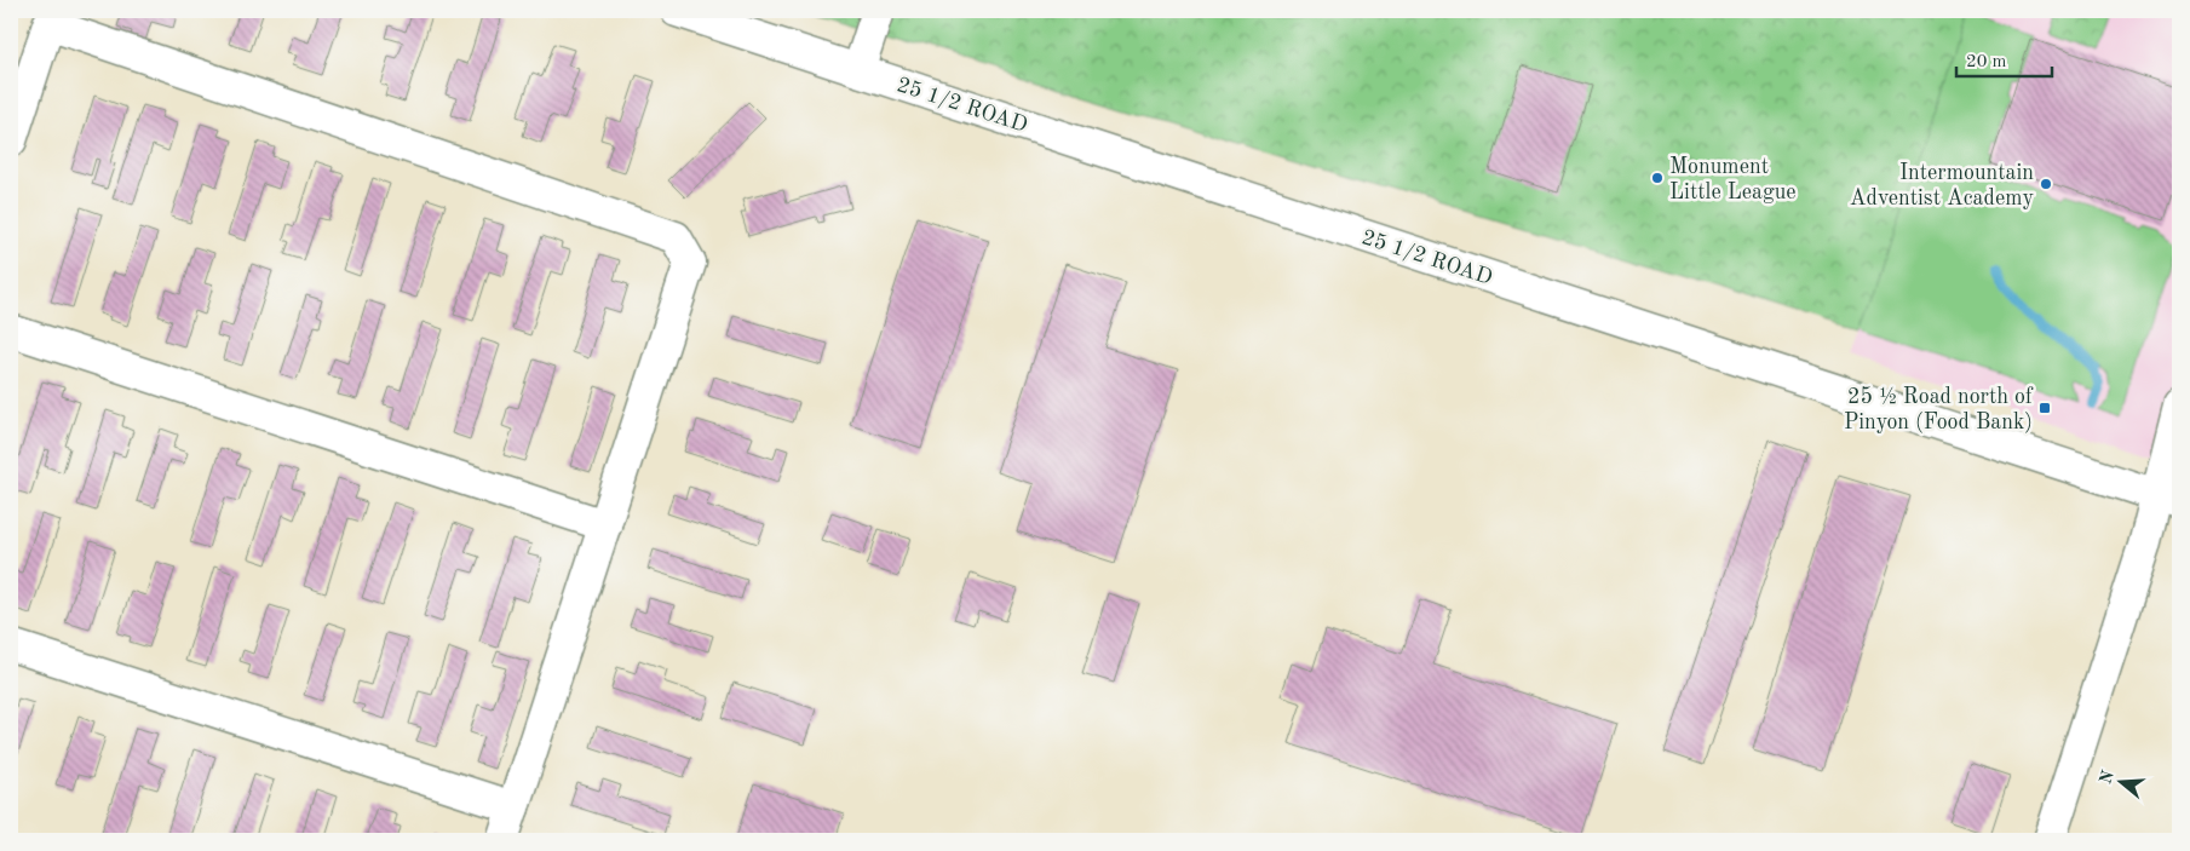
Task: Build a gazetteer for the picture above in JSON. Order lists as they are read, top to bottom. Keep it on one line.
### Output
{"streets":{"street":["25 1/2 ROAD"]},"places":{"other":["Monument Little League","Intermountain Adventist Academy"],"transit":["25 ½ Road north of Pinyon (Food Bank)"]},"scale_bar":"20 m","north":"left"}
